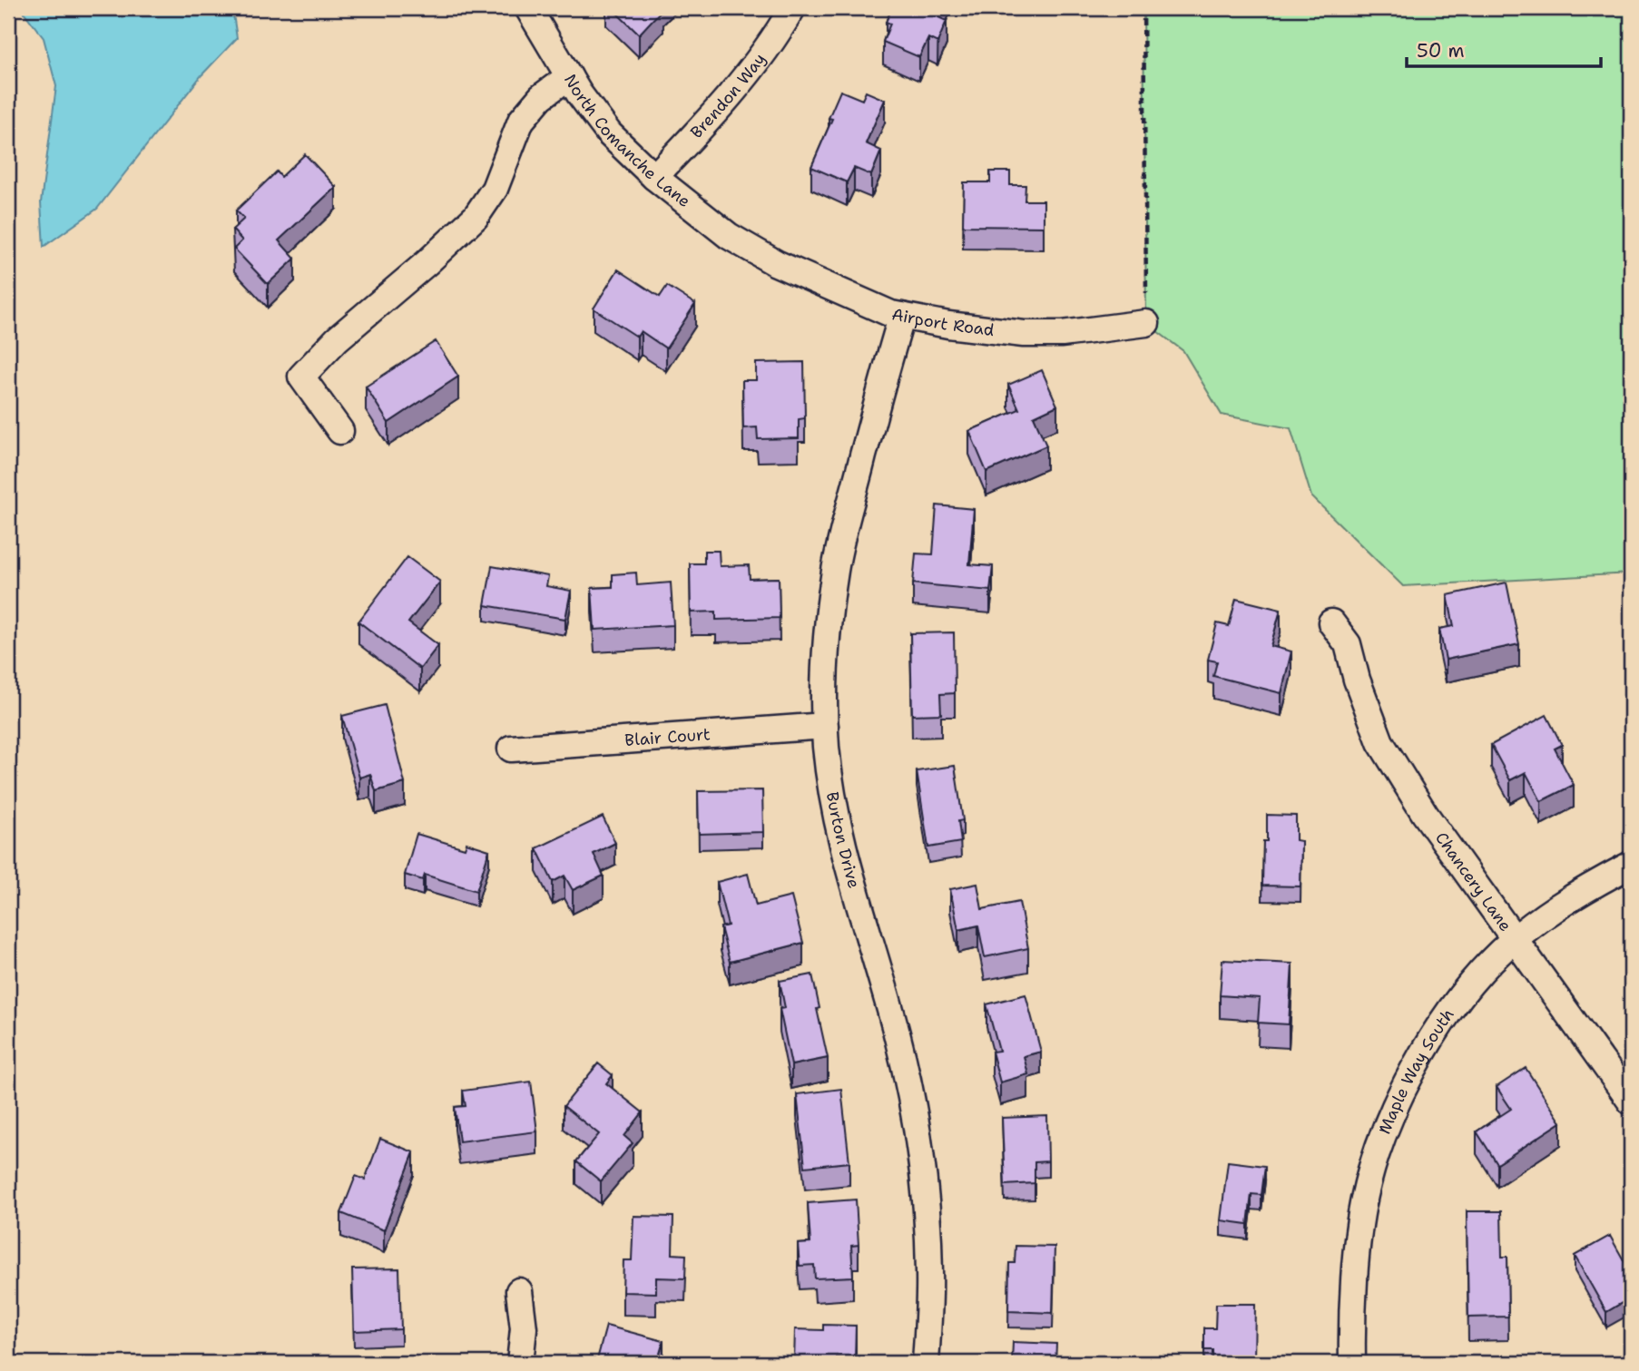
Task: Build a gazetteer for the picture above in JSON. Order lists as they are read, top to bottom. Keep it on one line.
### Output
{"streets":{"street":["Brendon Way","North Comanche Lane","Airport Road","Blair Court","Burton Drive","Chancery Lane","Maple Way South"]},"crossings":[["Brendon Way","North Comanche Lane"],["North Comanche Lane","Airport Road"],["Airport Road","Burton Drive"],["Blair Court","Burton Drive"],["Chancery Lane","Maple Way South"]],"scale_bar":"50 m"}
